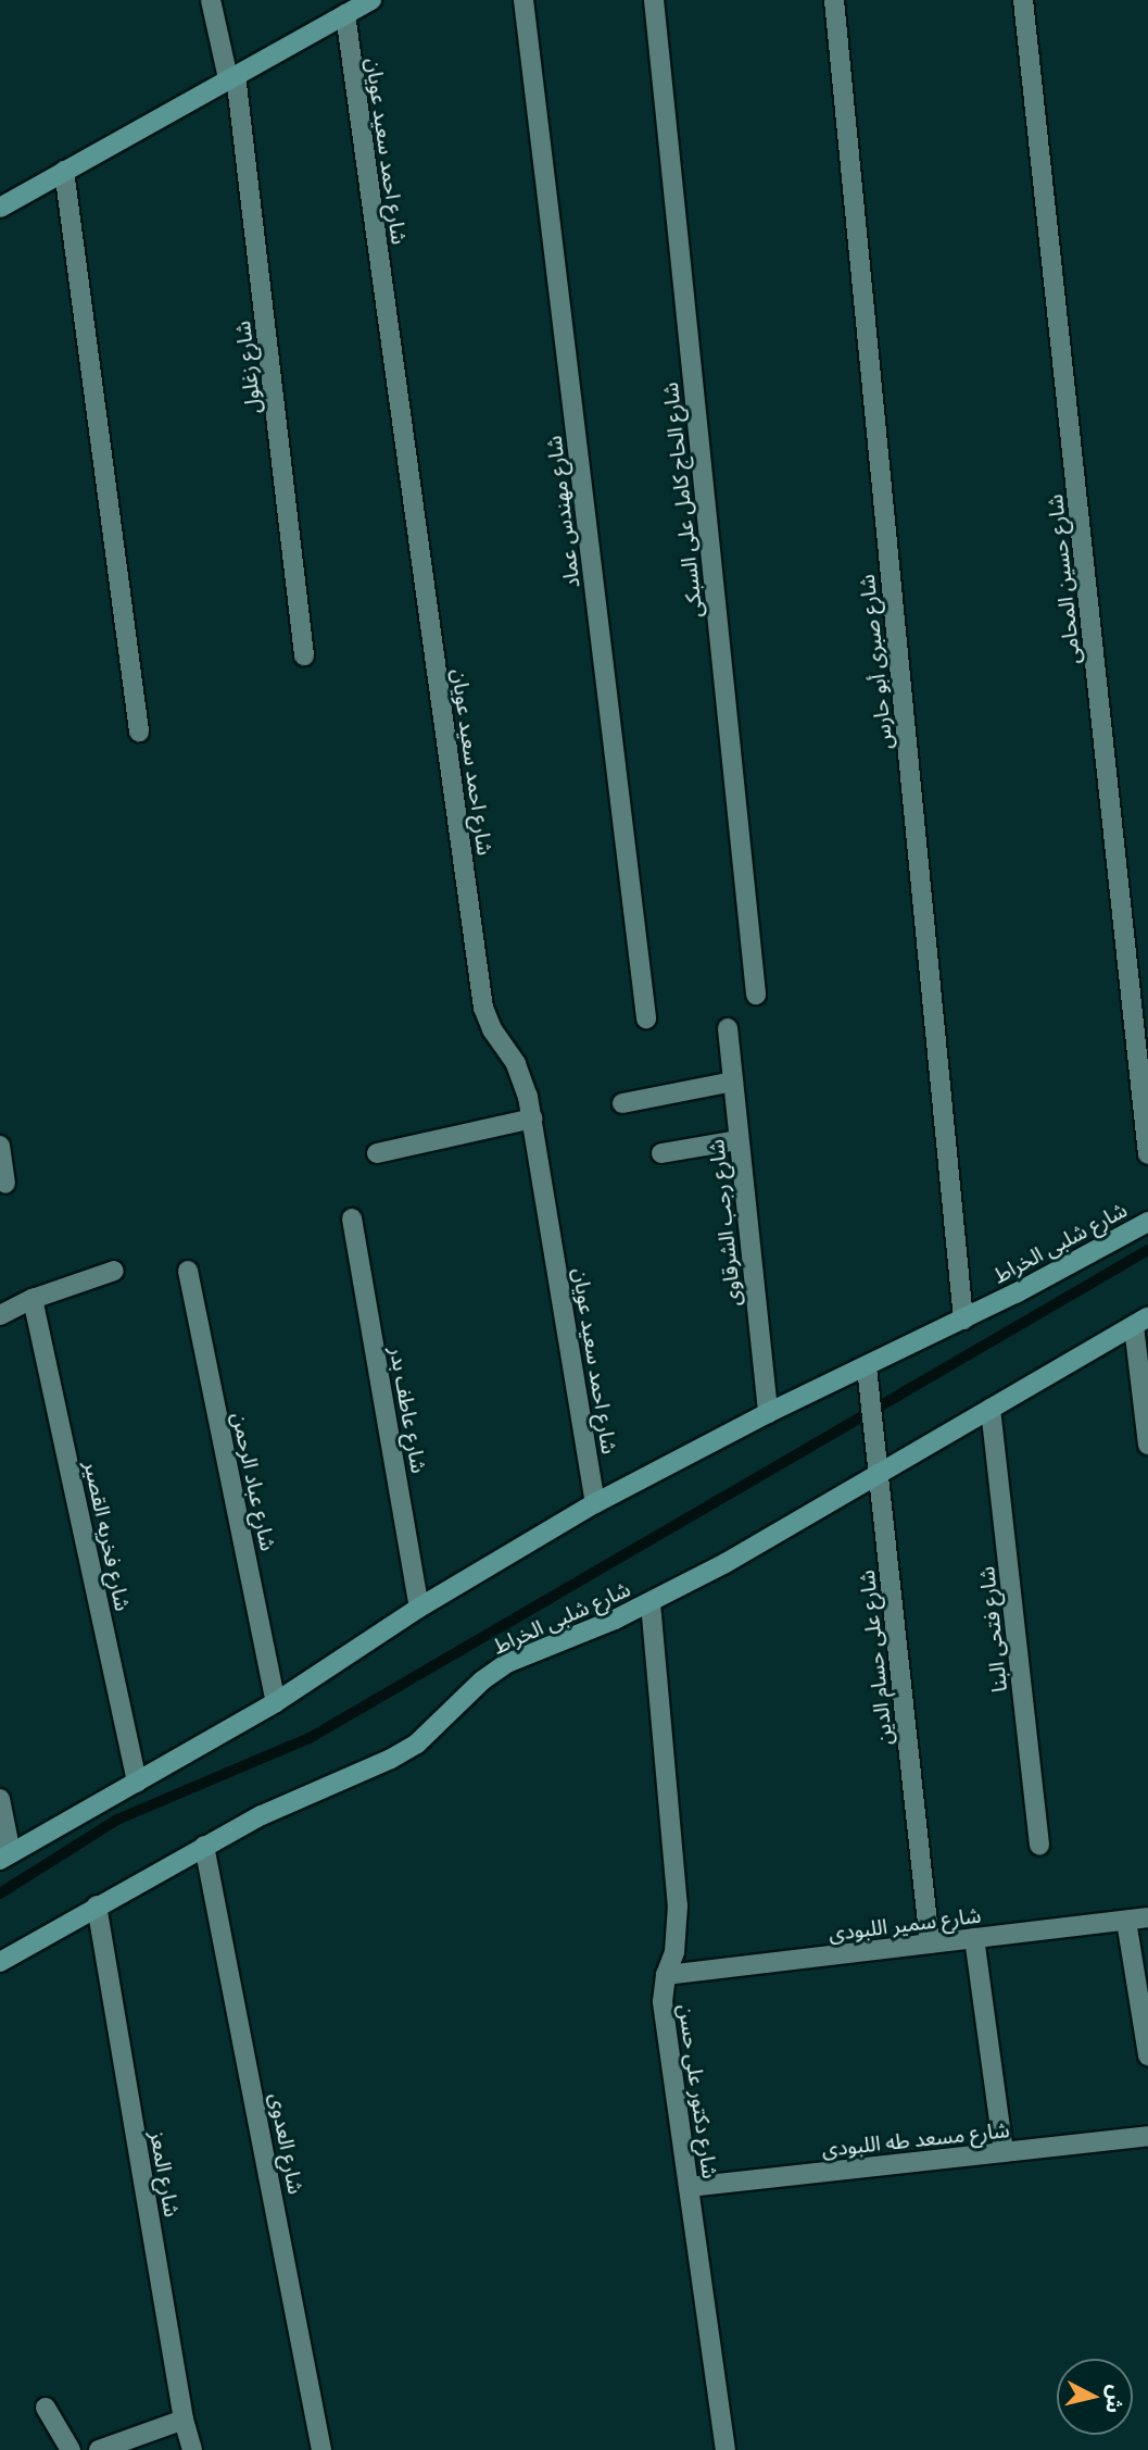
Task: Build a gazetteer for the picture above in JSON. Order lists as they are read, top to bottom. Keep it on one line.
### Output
{"streets":{"street":["شارع احمد سعيد عويان","شارع زغلول","شارع الحاج كامل على السبكى","شارع مهندس عماد","شارع حسين المحامى","شارع صبرى أبو حارس","شارع رجب الشرقاوى","شارع شلبى الخراط","شارع عاطف بدر","شارع عباد الرحمن","شارع فخريه القصير","شارع فتحى البنا","شارع على حسام الدين","شارع سمير اللبودى","شارع دكتور على حسن","شارع مسعد طه اللبودى","شارع العدوى","شارع المعز"]},"crossings":[["شارع احمد سعيد عويان","شارع شلبى الخراط"],["شارع صبرى أبو حارس","شارع شلبى الخراط"],["شارع رجب الشرقاوى","شارع شلبى الخراط"],["شارع شلبى الخراط","شارع عاطف بدر"],["شارع شلبى الخراط","شارع عباد الرحمن"],["شارع شلبى الخراط","شارع فخريه القصير"],["شارع شلبى الخراط","شارع فتحى البنا"],["شارع شلبى الخراط","شارع على حسام الدين"],["شارع شلبى الخراط","شارع دكتور على حسن"],["شارع شلبى الخراط","شارع العدوى"],["شارع شلبى الخراط","شارع المعز"],["شارع على حسام الدين","شارع سمير اللبودى"],["شارع سمير اللبودى","شارع دكتور على حسن"],["شارع دكتور على حسن","شارع مسعد طه اللبودى"]],"north":"right"}
